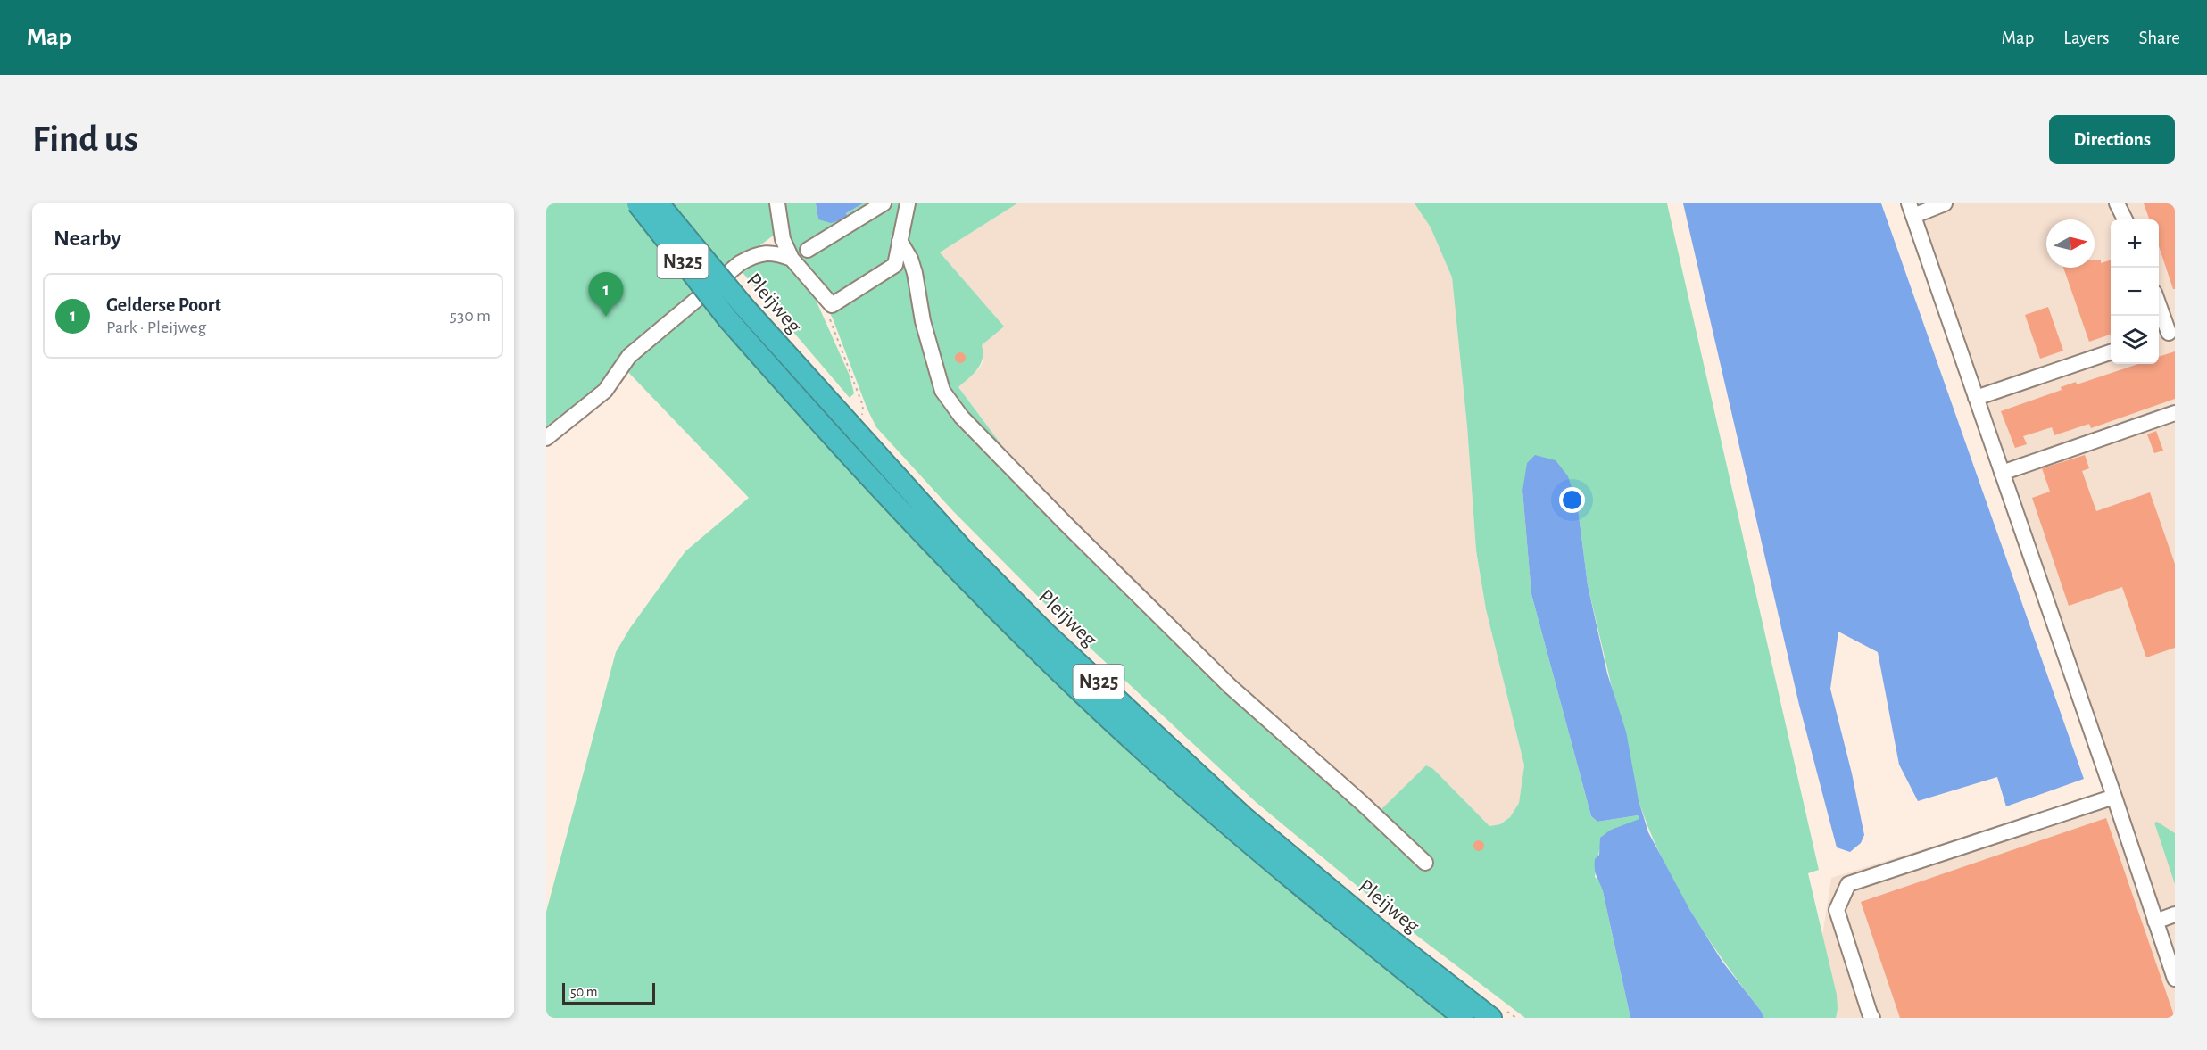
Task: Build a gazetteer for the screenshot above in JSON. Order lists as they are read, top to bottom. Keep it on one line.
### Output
{"streets":{"highway":["N325","Pleijweg"]},"scale_bar":"50 m","north":"right","page":{"header":"Map","nav":["Map","Layers","Share"],"buttons":"Directions","title":"Find us","heading":"Nearby","map_buttons":["+","−"],"pins":"1","list":[{"mark":"1","name":"Gelderse Poort","note":"Park · Pleijweg","value":"530 m"}],"scale":"50 m"}}
